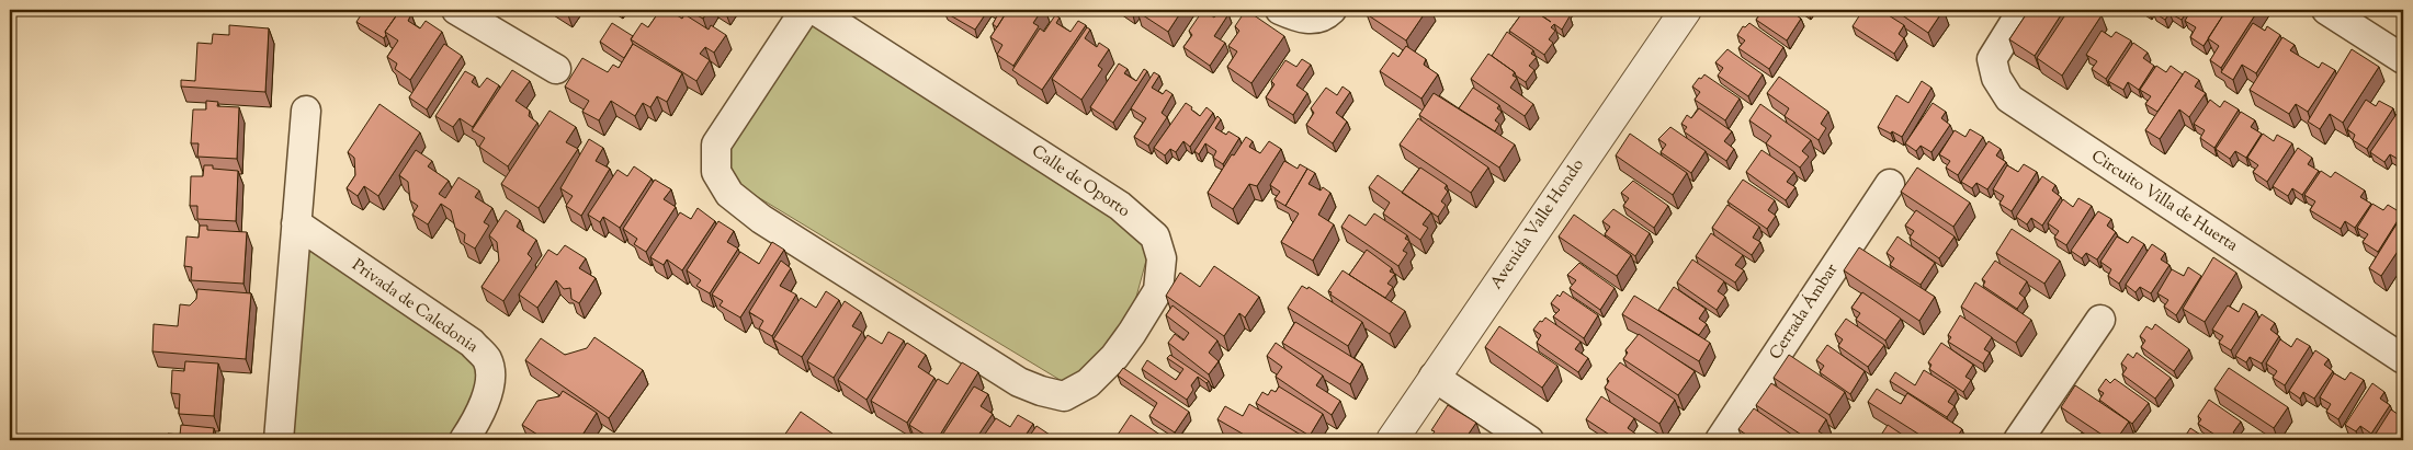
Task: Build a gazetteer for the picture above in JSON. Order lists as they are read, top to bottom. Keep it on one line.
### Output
{"streets":{"street":["Calle de Oporto","Circuito Villa de Huerta","Avenida Valle Hondo","Privada de Caledonia","Cerrada Ámbar"]}}
